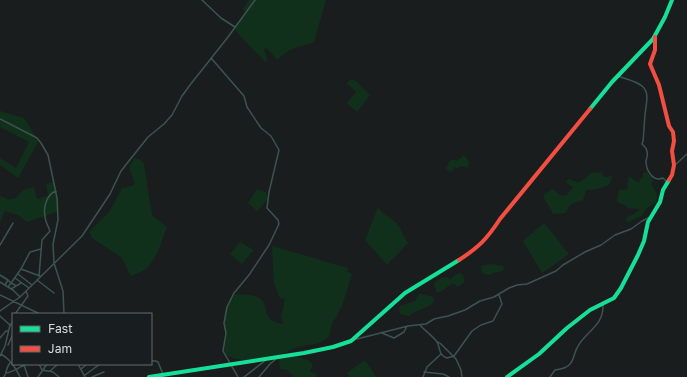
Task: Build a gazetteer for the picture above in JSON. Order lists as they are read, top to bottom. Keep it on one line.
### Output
{"legend":["Fast","Jam"]}
